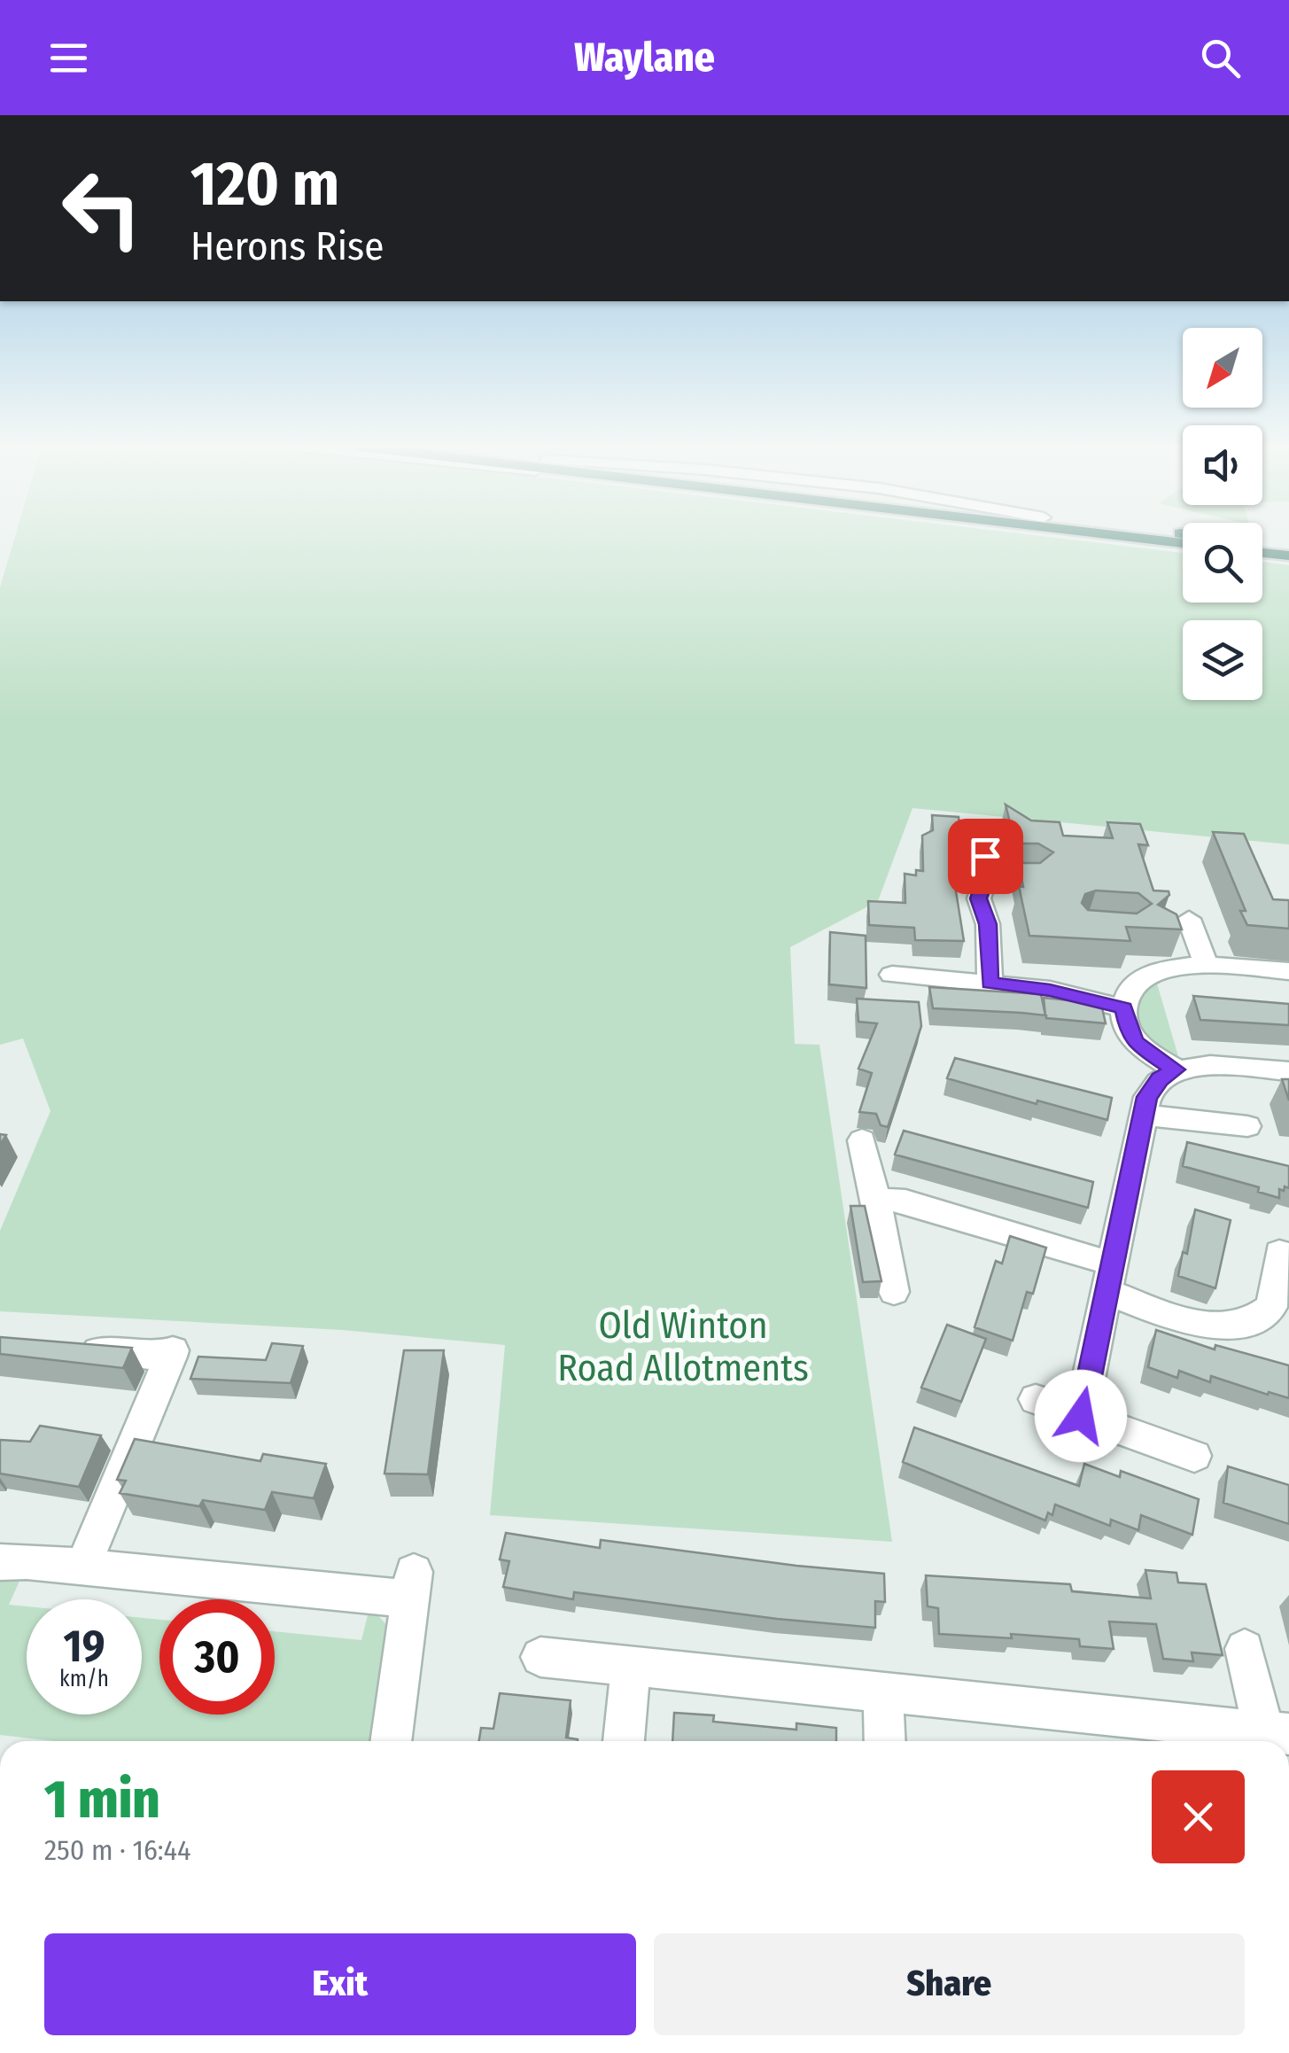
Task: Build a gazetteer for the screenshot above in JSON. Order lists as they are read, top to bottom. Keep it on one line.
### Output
{"parks":["Old Winton Road Allotments"],"north":"bottom left","page":{"header":"Waylane","turn":["120 m","Herons Rise"],"speed":"19 km/h","limit":"30","heading":["1 min","250 m · 16:44"],"buttons":["Exit","Share"]}}
